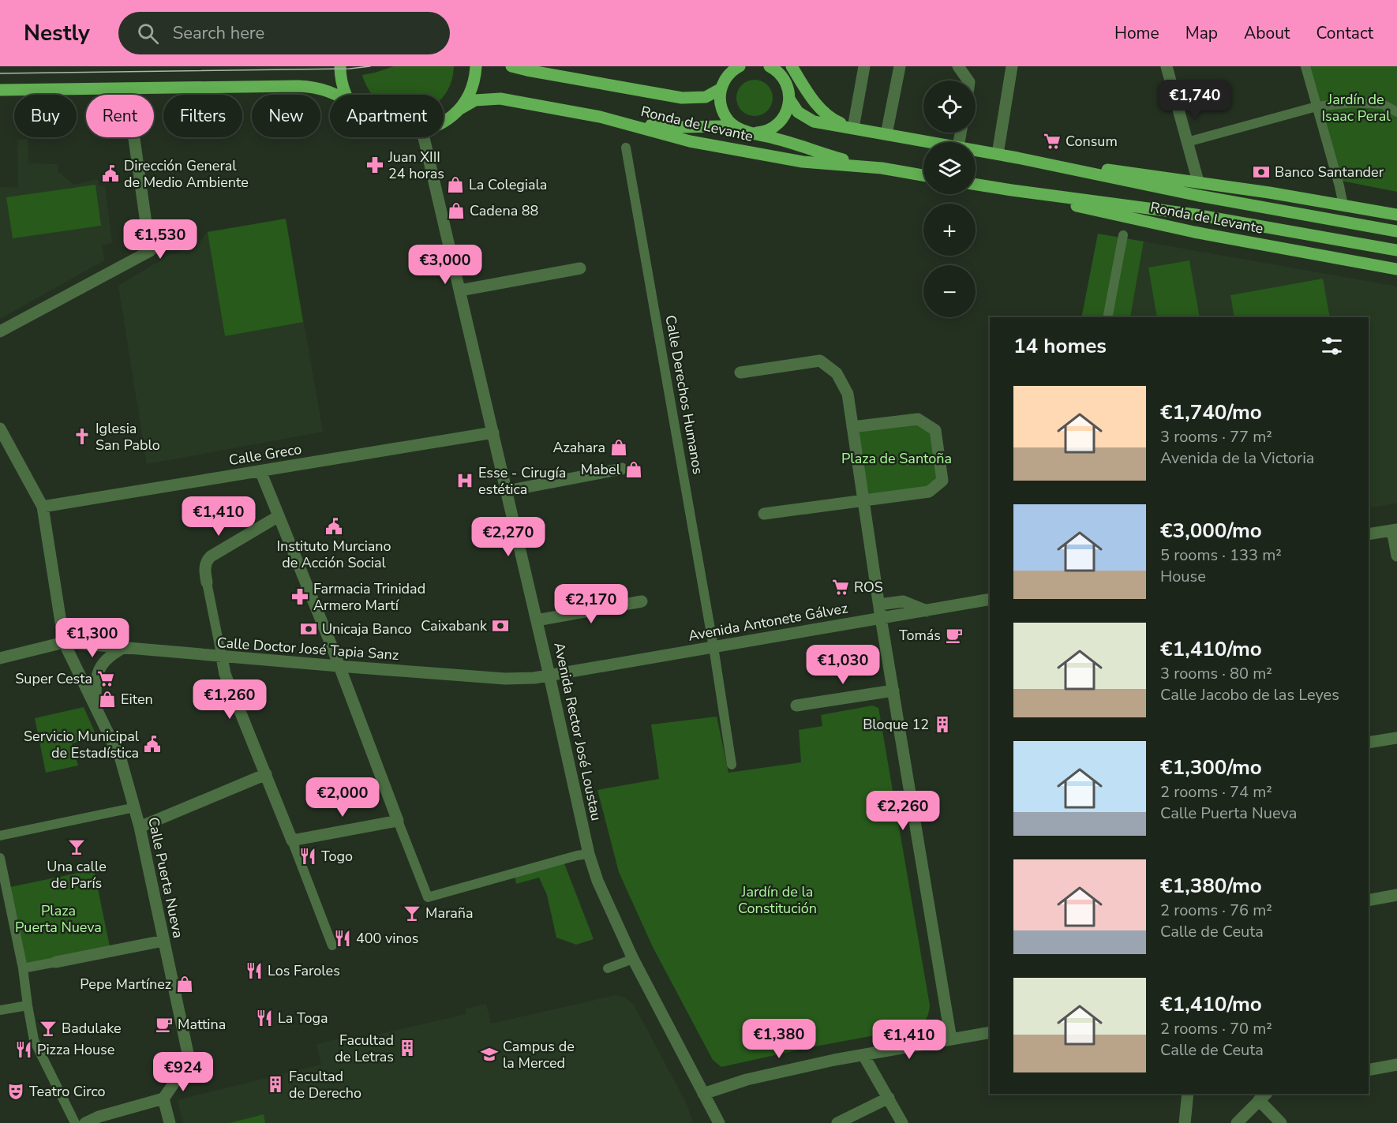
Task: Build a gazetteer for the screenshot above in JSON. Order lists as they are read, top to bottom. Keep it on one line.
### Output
{"streets":{"main road":["Ronda de Levante"],"street":["Calle Derechos Humanos","Calle Greco","Avenida Antonete Gálvez","Calle Doctor José Tapia Sanz","Avenida Rector José Loustau","Calle Puerta Nueva"]},"crossings":[["Calle Derechos Humanos","Avenida Antonete Gálvez"],["Calle Greco","Avenida Rector José Loustau"],["Calle Greco","Calle Puerta Nueva"],["Avenida Antonete Gálvez","Calle Doctor José Tapia Sanz"],["Avenida Antonete Gálvez","Avenida Rector José Loustau"],["Calle Doctor José Tapia Sanz","Avenida Rector José Loustau"],["Calle Doctor José Tapia Sanz","Calle Puerta Nueva"]],"parks":["Jardín de Isaac Peral","Plaza de Santoña","Jardín de la Constitución","Plaza Puerta Nueva"],"places":{"supermarket":["Consum","ROS","Super Cesta"],"pharmacy":["Juan XIII 24 horas","Farmacia Trinidad Armero Martí"],"bank":["Banco Santander","Caixabank","Unicaja Banco"],"public building":["Dirección General de Medio Ambiente","Instituto Murciano de Acción Social","Servicio Municipal de Estadística"],"shop":["La Colegiala","Cadena 88","Azahara","Mabel","Eiten","Pepe Martínez"],"church":["Iglesia San Pablo"],"hospital":["Esse - Cirugía estética"],"cafe":["Tomás","Mattina"],"building":["Bloque 12","Facultad de Letras","Facultad de Derecho"],"bar":["Una calle de París","Maraña","Badulake"],"restaurant":["Togo","400 vinos","Los Faroles","La Toga","Pizza House"],"school or university":["Campus de la Merced"],"theatre":["Teatro Circo"]},"page":{"header":"Nestly","search":"Search here","nav":["Home","Map","About","Contact"],"price":["€1,740","€1,530","€3,000","€1,410","€2,270","€2,170","€1,300","€1,030","€1,260","€2,000","€2,260","€1,380","€1,410","€924"],"map_buttons":["+","−"],"chip":["Buy","Rent","Filters","New","Apartment"],"heading":"14 homes","list":[{"name":"€1,740/mo","note":"3 rooms · 77 m² · Avenida de la Victoria"},{"name":"€3,000/mo","note":"5 rooms · 133 m² · House"},{"name":"€1,410/mo","note":"3 rooms · 80 m² · Calle Jacobo de las Leyes"},{"name":"€1,300/mo","note":"2 rooms · 74 m² · Calle Puerta Nueva"},{"name":"€1,380/mo","note":"2 rooms · 76 m² · Calle de Ceuta"},{"name":"€1,410/mo","note":"2 rooms · 70 m² · Calle de Ceuta"}]}}
